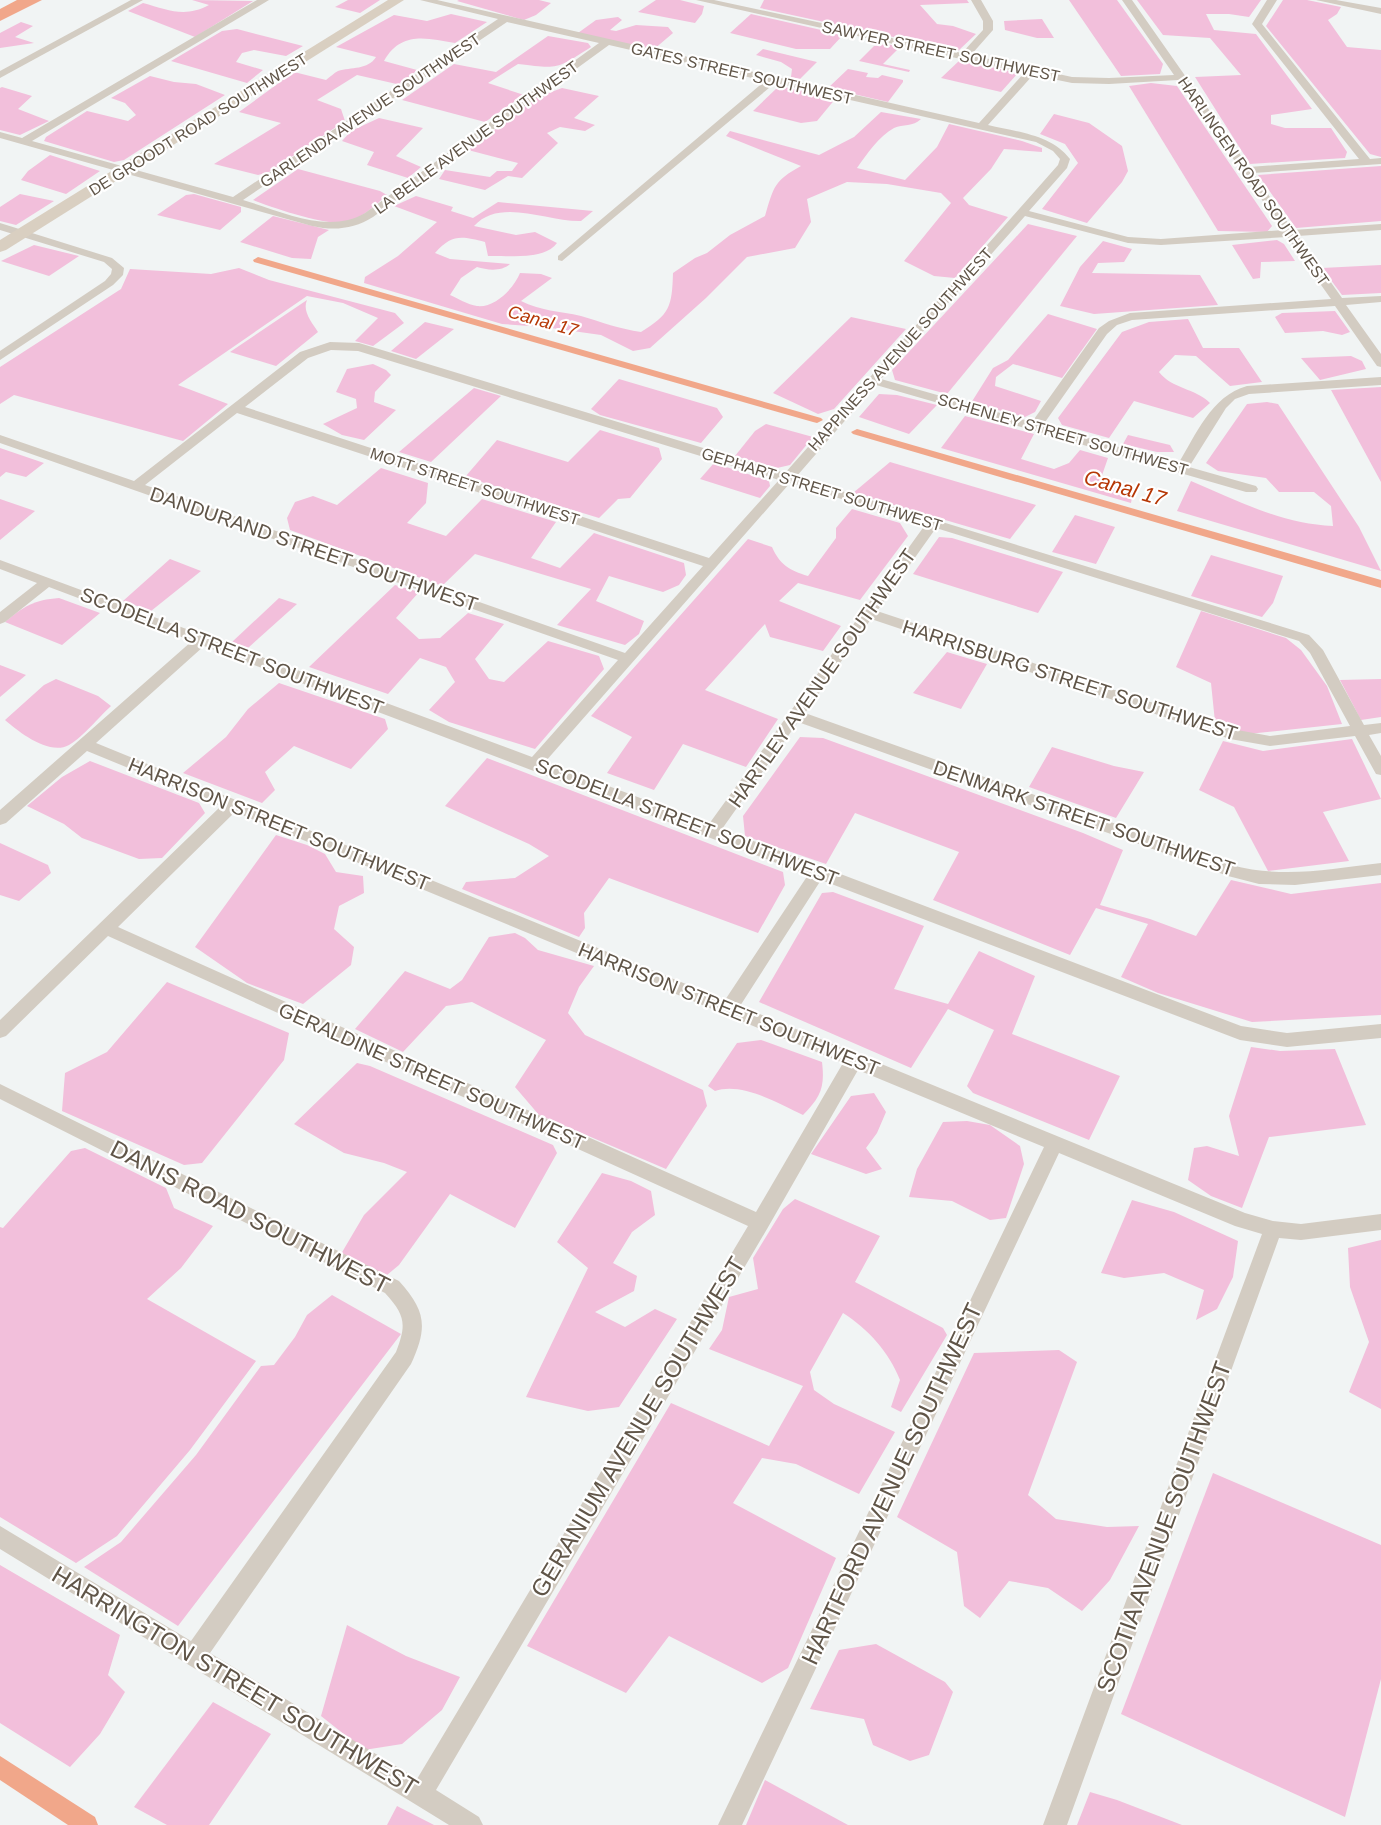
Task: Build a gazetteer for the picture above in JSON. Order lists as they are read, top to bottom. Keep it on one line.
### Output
{"streets":{"street":["SAWYER STREET SOUTHWEST","GATES STREET SOUTHWEST","GARLENDA AVENUE SOUTHWEST","DE GROODT ROAD SOUTHWEST","LA BELLE AVENUE SOUTHWEST","HARLINGEN ROAD SOUTHWEST","HAPPINESS AVENUE SOUTHWEST","SCHENLEY STREET SOUTHWEST","MOTT STREET SOUTHWEST","GEPHART STREET SOUTHWEST","DANDURAND STREET SOUTHWEST","SCODELLA STREET SOUTHWEST","HARTLEY AVENUE SOUTHWEST","HARRISBURG STREET SOUTHWEST","DENMARK STREET SOUTHWEST","HARRISON STREET SOUTHWEST","GERALDINE STREET SOUTHWEST","DANIS ROAD SOUTHWEST","GERANIUM AVENUE SOUTHWEST","HARTFORD AVENUE SOUTHWEST","SCOTIA AVENUE SOUTHWEST","HARRINGTON STREET SOUTHWEST"]},"crossings":[["SAWYER STREET SOUTHWEST","HARLINGEN ROAD SOUTHWEST"],["GATES STREET SOUTHWEST","GARLENDA AVENUE SOUTHWEST"],["GATES STREET SOUTHWEST","LA BELLE AVENUE SOUTHWEST"],["GATES STREET SOUTHWEST","HAPPINESS AVENUE SOUTHWEST"],["GARLENDA AVENUE SOUTHWEST","LA BELLE AVENUE SOUTHWEST"],["HAPPINESS AVENUE SOUTHWEST","SCHENLEY STREET SOUTHWEST"],["HAPPINESS AVENUE SOUTHWEST","MOTT STREET SOUTHWEST"],["HAPPINESS AVENUE SOUTHWEST","GEPHART STREET SOUTHWEST"],["HAPPINESS AVENUE SOUTHWEST","DANDURAND STREET SOUTHWEST"],["HAPPINESS AVENUE SOUTHWEST","SCODELLA STREET SOUTHWEST"],["MOTT STREET SOUTHWEST","GEPHART STREET SOUTHWEST"],["GEPHART STREET SOUTHWEST","HARTLEY AVENUE SOUTHWEST"],["GEPHART STREET SOUTHWEST","HARRISBURG STREET SOUTHWEST"],["SCODELLA STREET SOUTHWEST","HARTLEY AVENUE SOUTHWEST"],["HARTLEY AVENUE SOUTHWEST","HARRISBURG STREET SOUTHWEST"],["HARTLEY AVENUE SOUTHWEST","DENMARK STREET SOUTHWEST"],["HARRISON STREET SOUTHWEST","GERANIUM AVENUE SOUTHWEST"],["HARRISON STREET SOUTHWEST","HARTFORD AVENUE SOUTHWEST"],["HARRISON STREET SOUTHWEST","SCOTIA AVENUE SOUTHWEST"],["GERALDINE STREET SOUTHWEST","GERANIUM AVENUE SOUTHWEST"],["DANIS ROAD SOUTHWEST","HARRINGTON STREET SOUTHWEST"],["GERANIUM AVENUE SOUTHWEST","HARRINGTON STREET SOUTHWEST"]],"water":["Canal 17"]}
